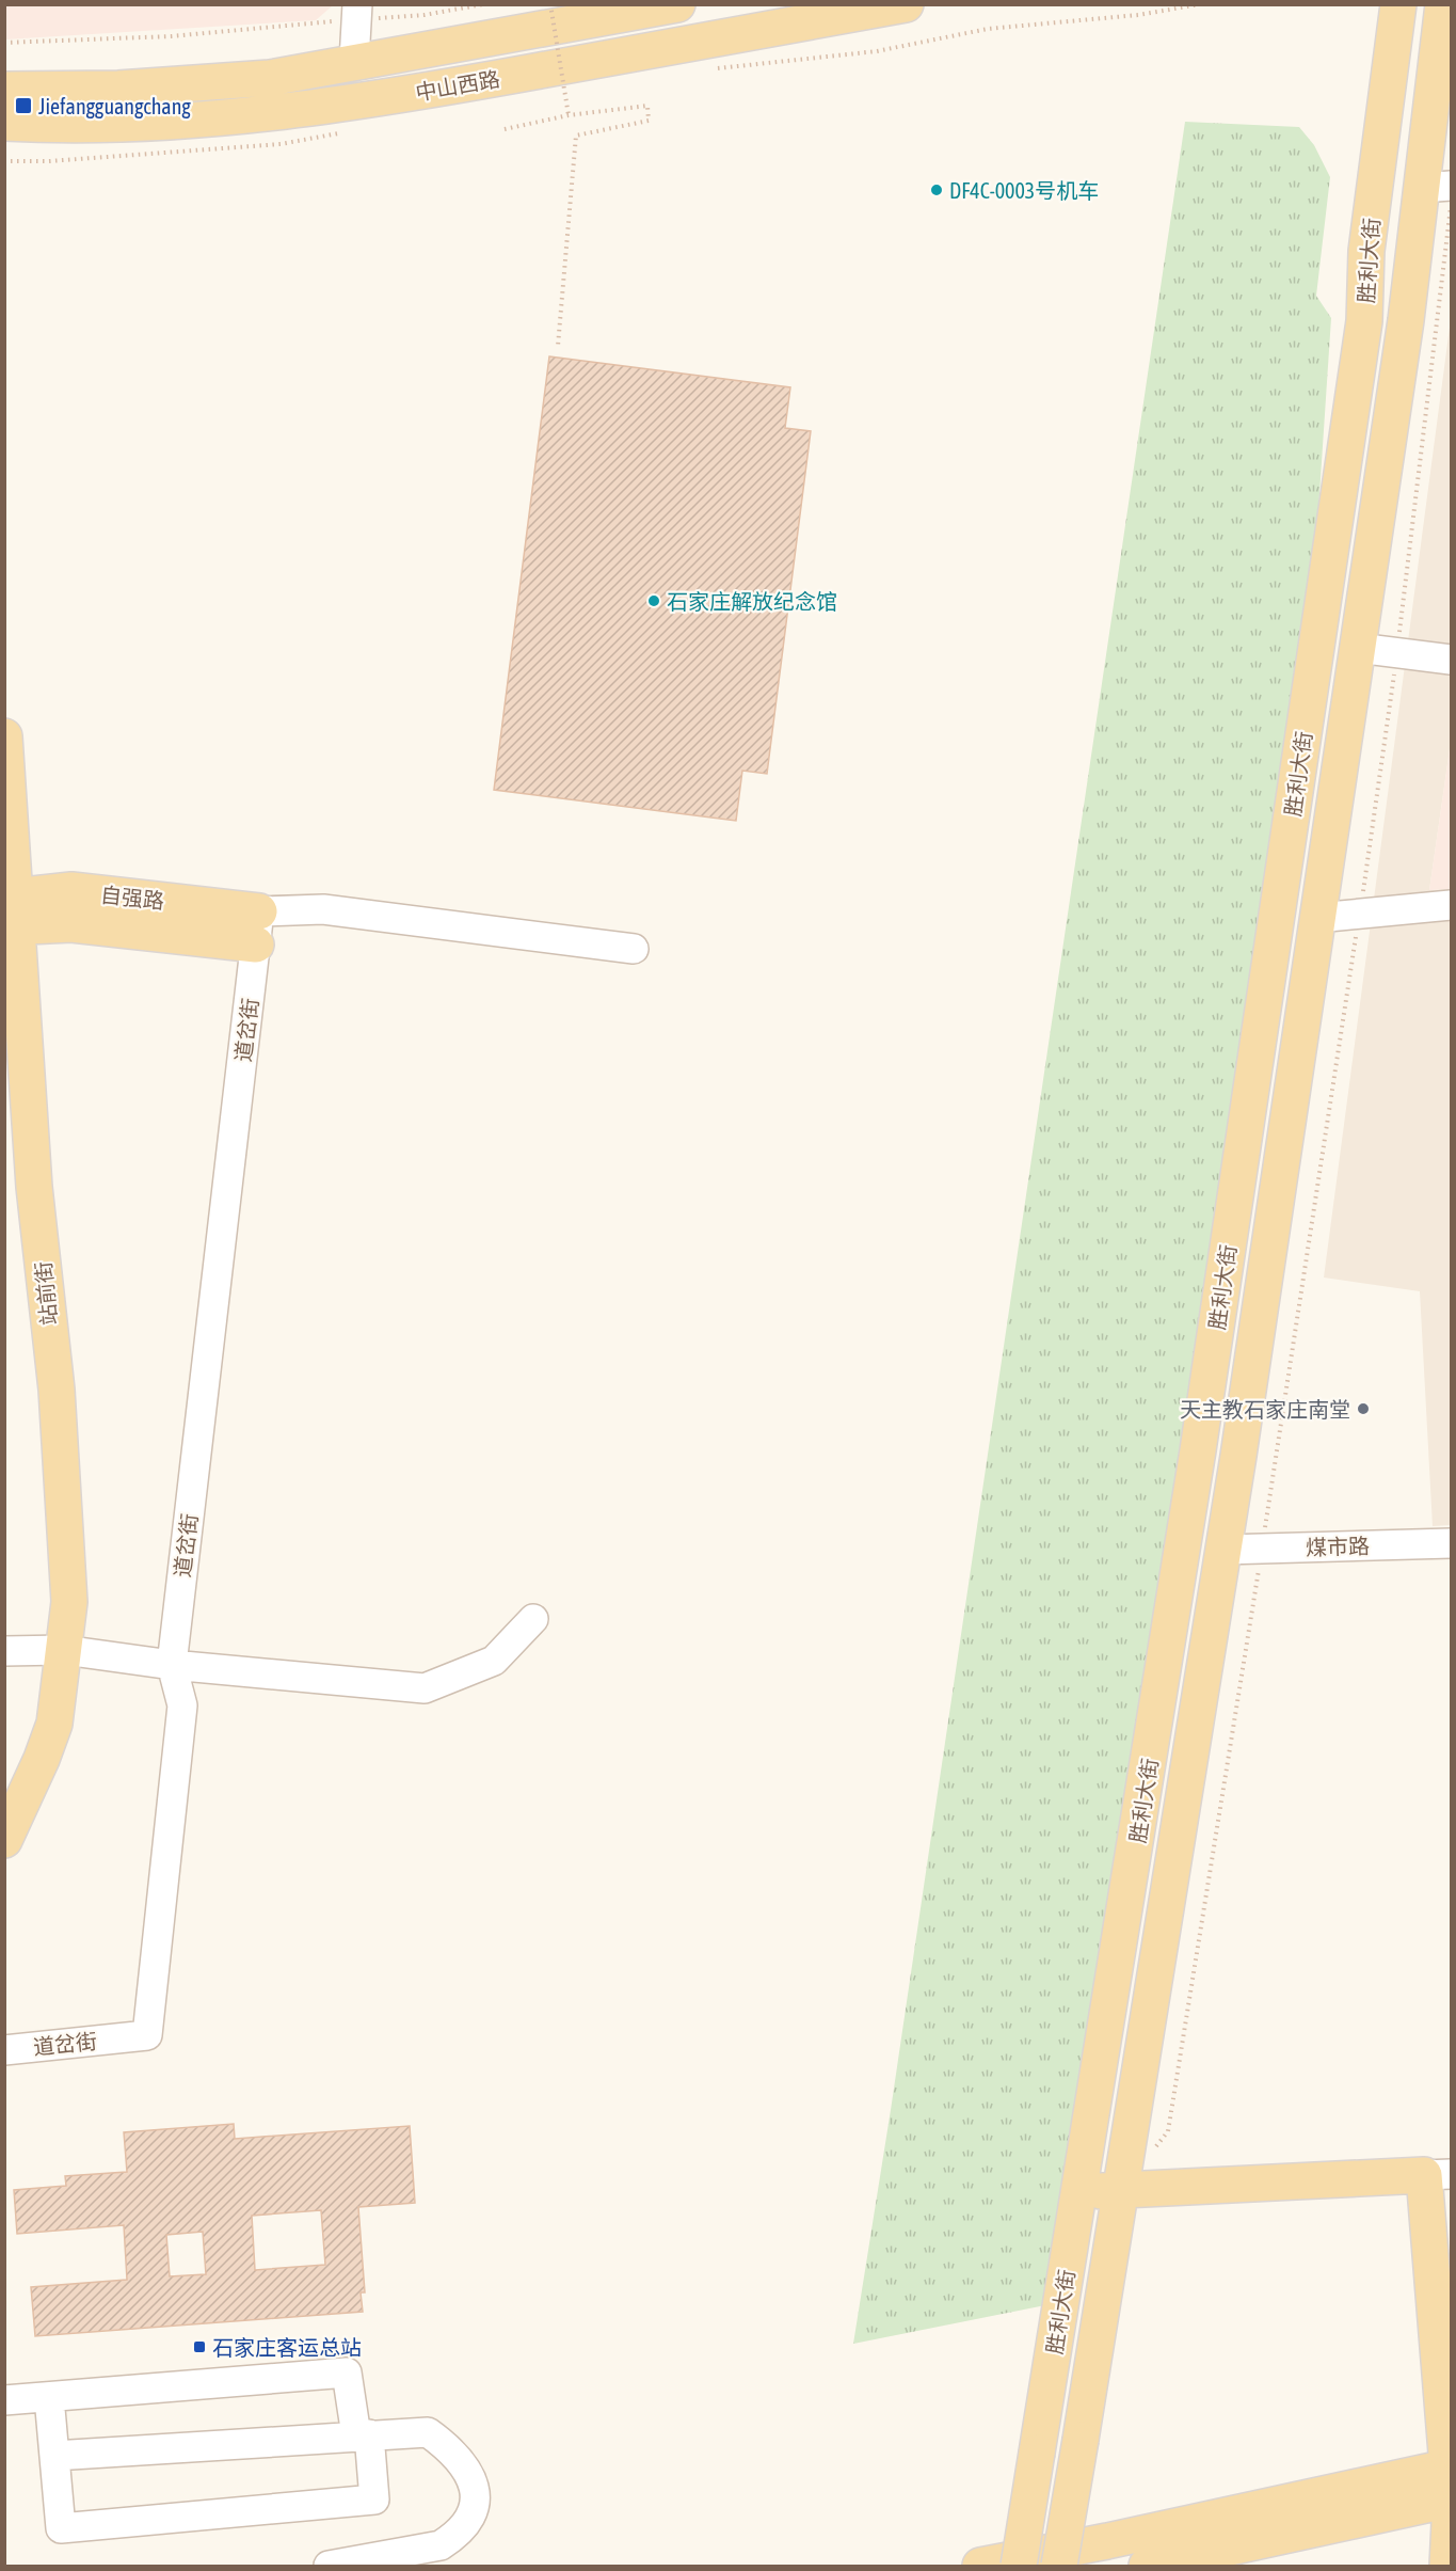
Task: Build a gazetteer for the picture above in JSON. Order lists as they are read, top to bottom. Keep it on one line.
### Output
{"streets":{"main road":["中山西路","胜利大街","自强路","站前街"],"street":["道岔街","煤市路"]},"crossings":[["胜利大街","煤市路"],["自强路","道岔街"],["自强路","站前街"]],"places":{"transit":["Jiefangguangchang","石家庄客运总站"],"other":["DF4C-0003号机车","石家庄解放纪念馆","天主教石家庄南堂"]}}
